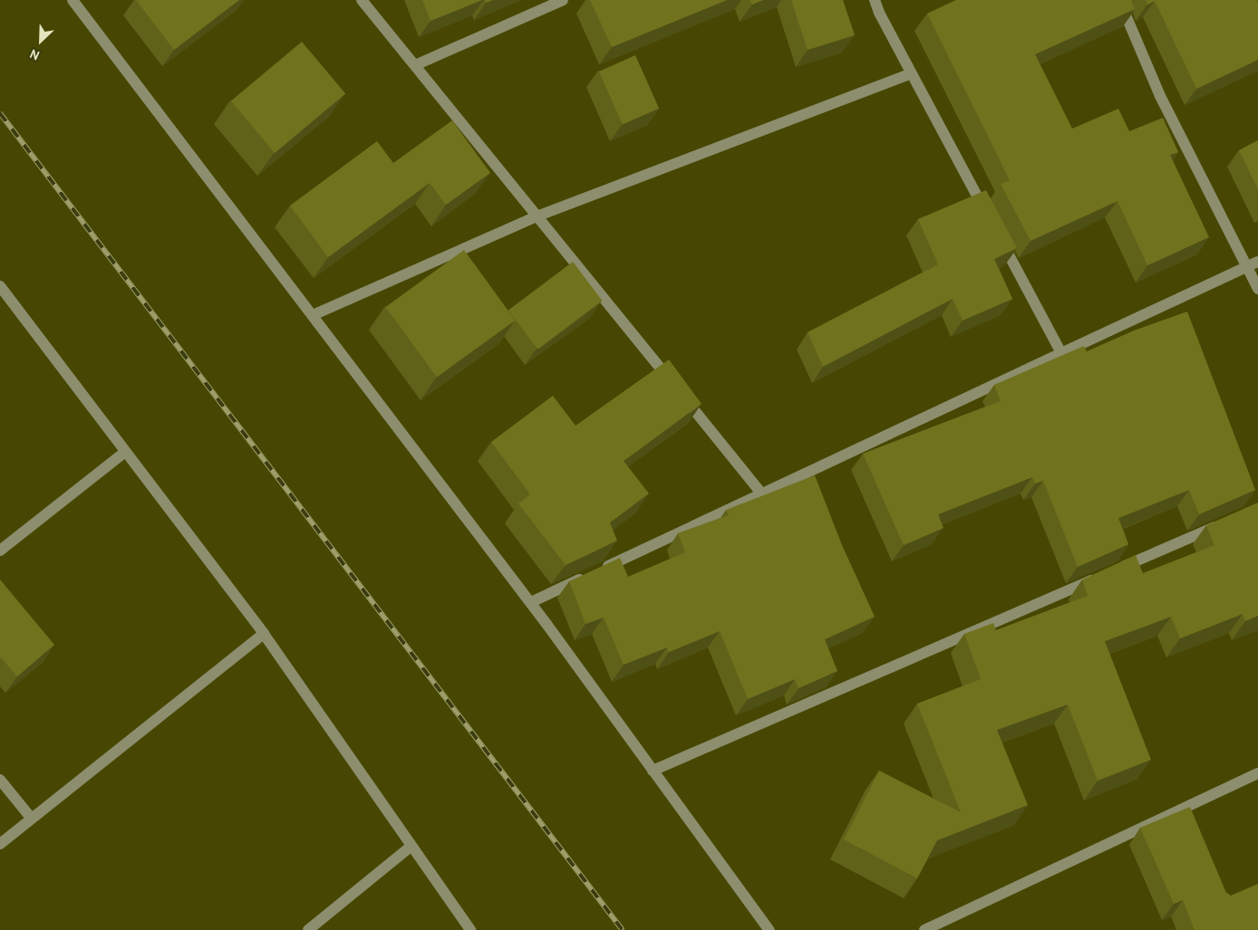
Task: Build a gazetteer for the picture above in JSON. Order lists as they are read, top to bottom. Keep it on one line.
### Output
{"north":"bottom left"}
